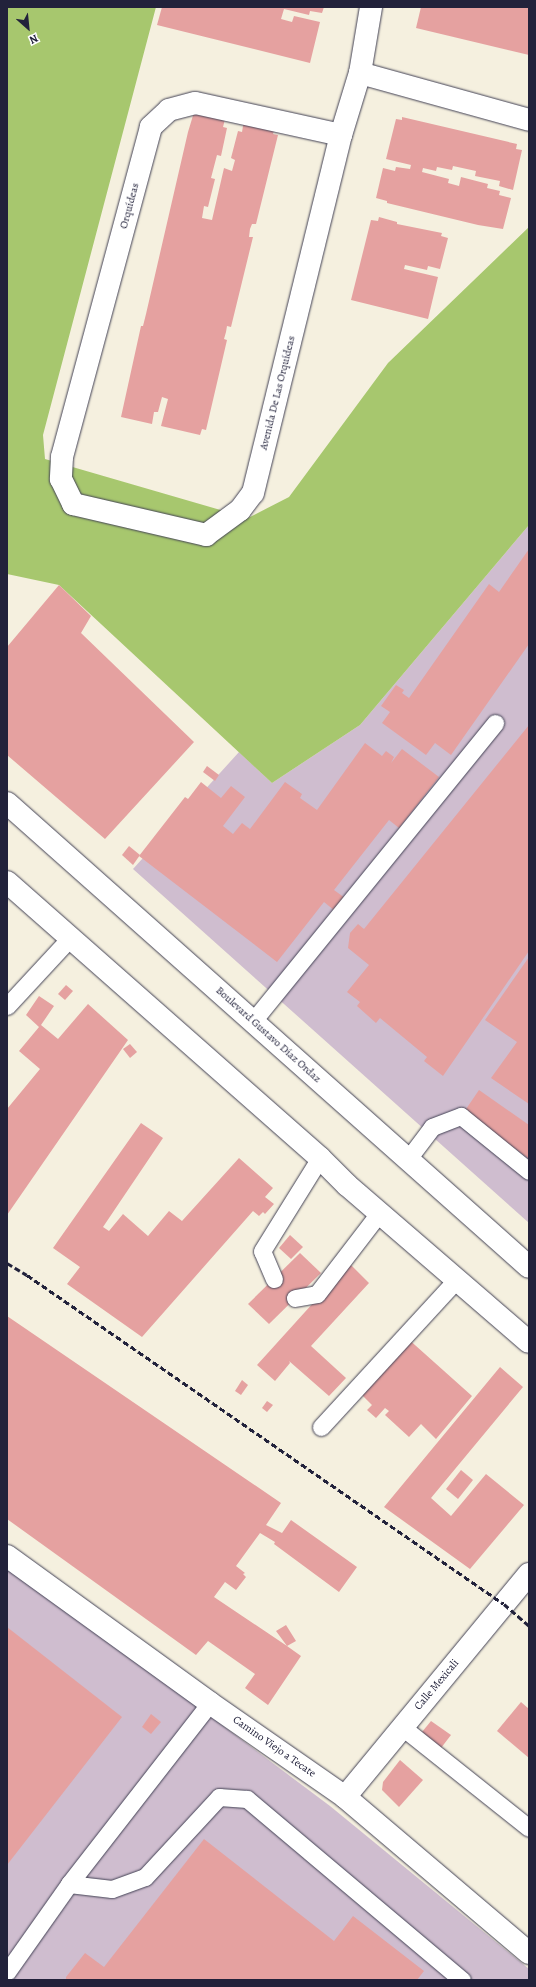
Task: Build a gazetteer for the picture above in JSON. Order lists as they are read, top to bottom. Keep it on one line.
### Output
{"streets":{"street":["Orquídeas","Avenida De Las Orquídeas","Boulevard Gustavo Díaz Ordaz","Calle Mexicali","Camino Viejo a Tecate"]},"crossings":[["Orquídeas","Avenida De Las Orquídeas"],["Calle Mexicali","Camino Viejo a Tecate"]],"north":"bottom right"}
